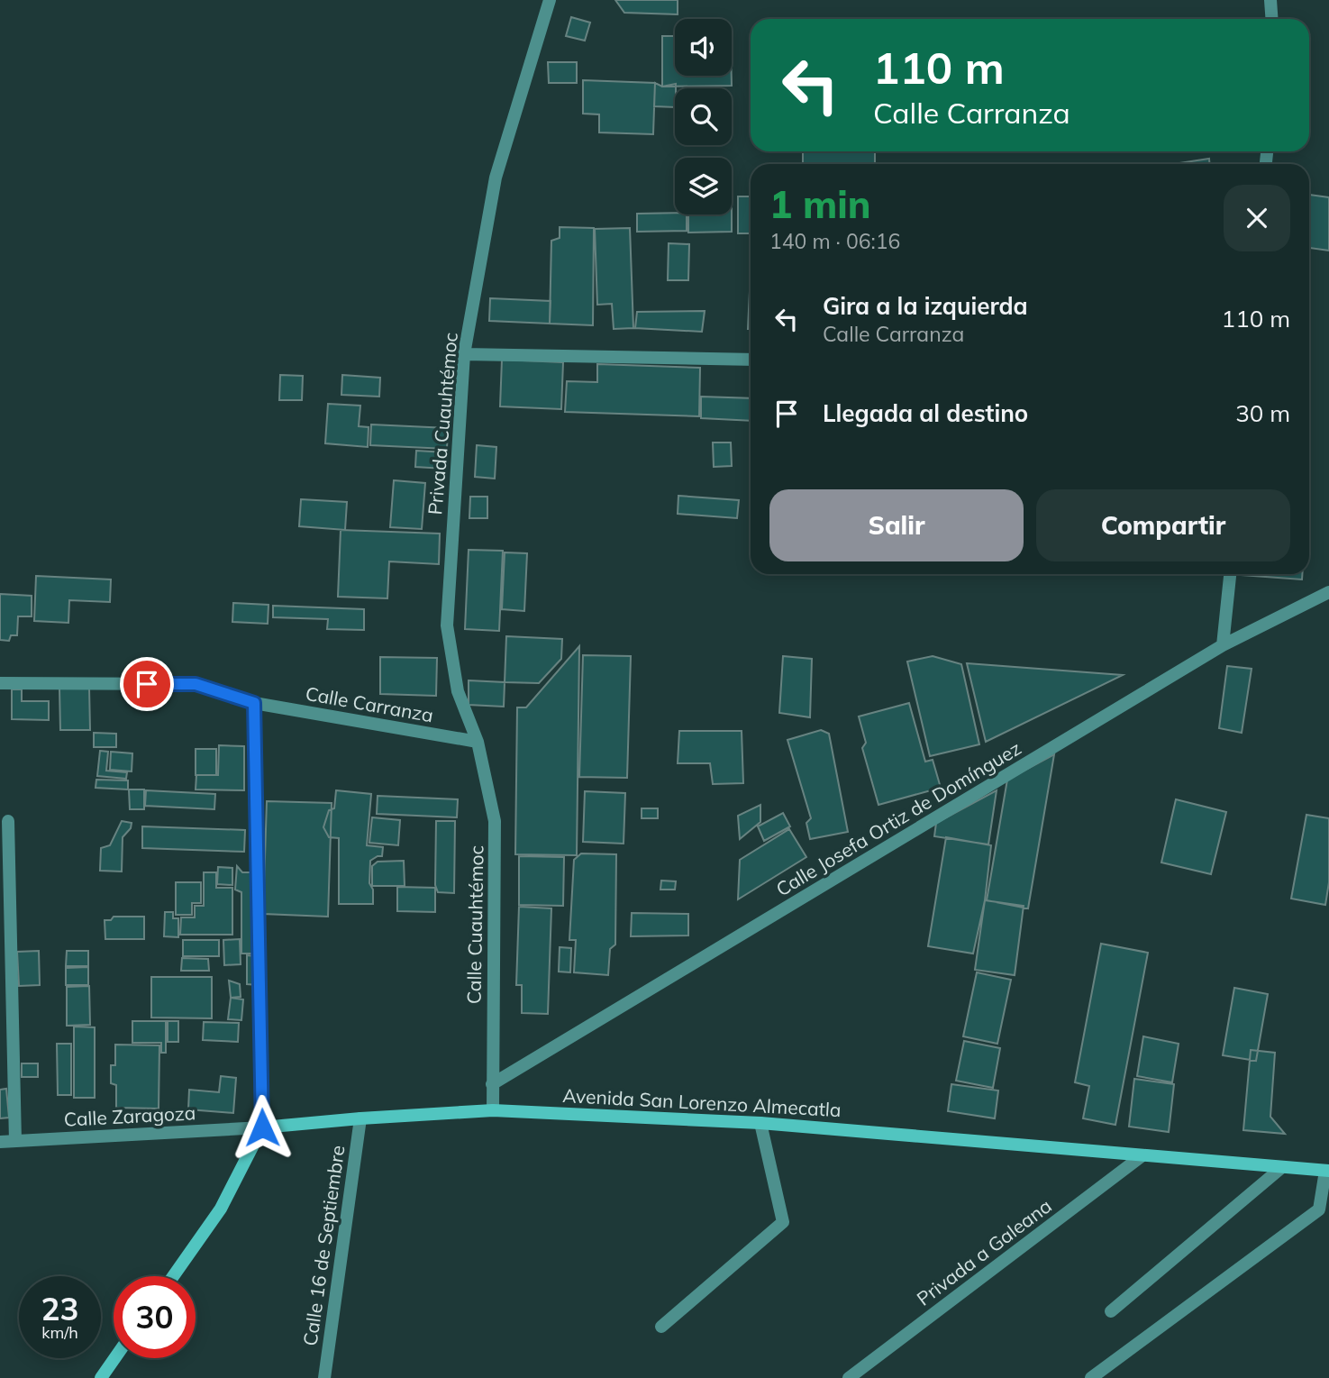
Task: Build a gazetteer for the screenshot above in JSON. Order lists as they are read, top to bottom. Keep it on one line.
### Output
{"streets":{"main road":["Avenida San Lorenzo Almecatla"],"street":["Privada Cuauhtémoc","Calle Carranza","Calle Josefa Ortiz de Domínguez","Calle Cuauhtémoc","Calle Zaragoza","Calle 16 de Septiembre","Privada a Galeana"]},"crossings":[["Privada Cuauhtémoc","Calle Carranza"],["Privada Cuauhtémoc","Calle Cuauhtémoc"],["Calle Carranza","Calle Cuauhtémoc"],["Calle Josefa Ortiz de Domínguez","Calle Cuauhtémoc"],["Calle Cuauhtémoc","Avenida San Lorenzo Almecatla"],["Avenida San Lorenzo Almecatla","Calle Zaragoza"],["Avenida San Lorenzo Almecatla","Calle 16 de Septiembre"],["Avenida San Lorenzo Almecatla","Privada a Galeana"]],"page":{"turn":["110 m","Calle Carranza"],"heading":["1 min","140 m · 06:16"],"list":[{"name":"Gira a la izquierda","note":"Calle Carranza","value":"110 m"},{"name":"Llegada al destino","value":"30 m"}],"buttons":["Salir","Compartir"],"speed":"23 km/h","limit":"30"}}
